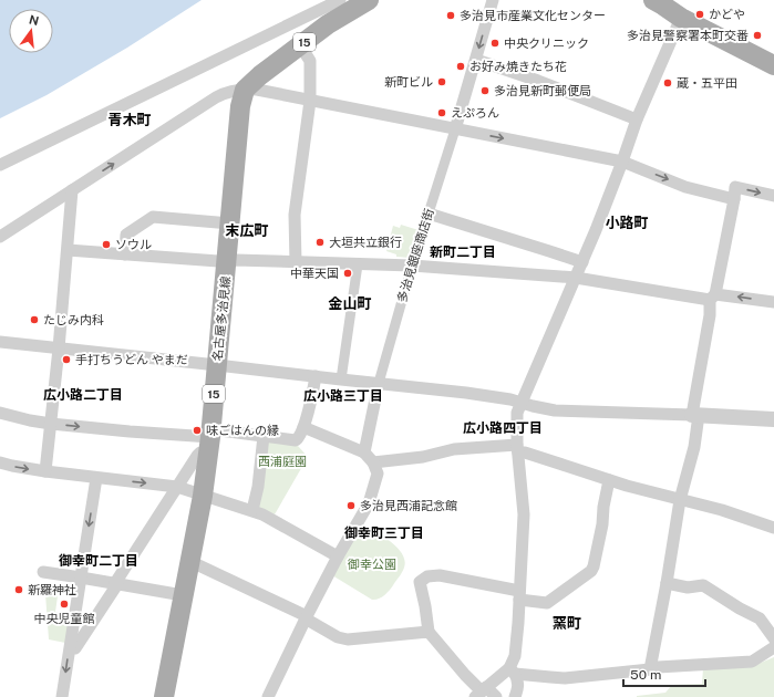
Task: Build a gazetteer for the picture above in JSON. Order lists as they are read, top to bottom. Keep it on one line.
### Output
{"streets":{"main road":["15","名古屋多治見線"],"street":["多治見銀座商店街"]},"crossings":[["15","名古屋多治見線"]],"districts":["青木町","小路町","末広町","新町二丁目","金山町","広小路二丁目","広小路三丁目","広小路四丁目","御幸町三丁目","御幸町二丁目","窯町"],"parks":["西浦庭園","御幸公園"],"places":["かどや","多治見市産業文化センター","多治見警察署本町交番","中央クリニック","お好み焼きたち花","新町ビル","蔵・五平田","多治見新町郵便局","えぷろん","大垣共立銀行","ソウル","中華天国","たじみ内科","手打ちうどん やまだ","味ごはんの縁","多治見西浦記念館","新羅神社","中央児童館"],"scale_bar":"50 m","north":"top"}
